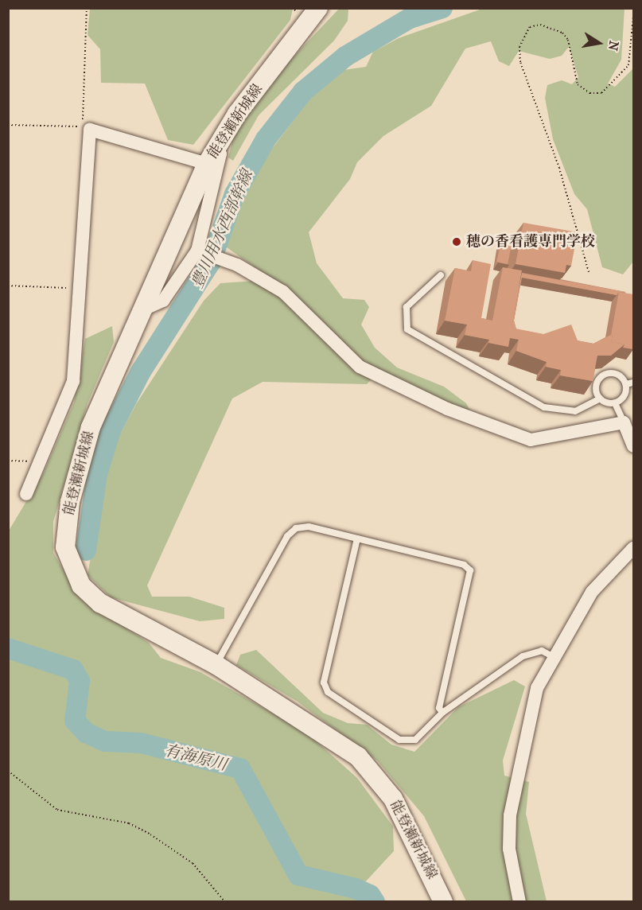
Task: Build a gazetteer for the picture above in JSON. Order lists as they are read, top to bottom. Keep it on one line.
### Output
{"streets":{"main road":["能登瀬新城線"]},"water":["豊川用水西部幹線","有海原川"],"places":["穂の香看護専門学校"],"north":"right"}
